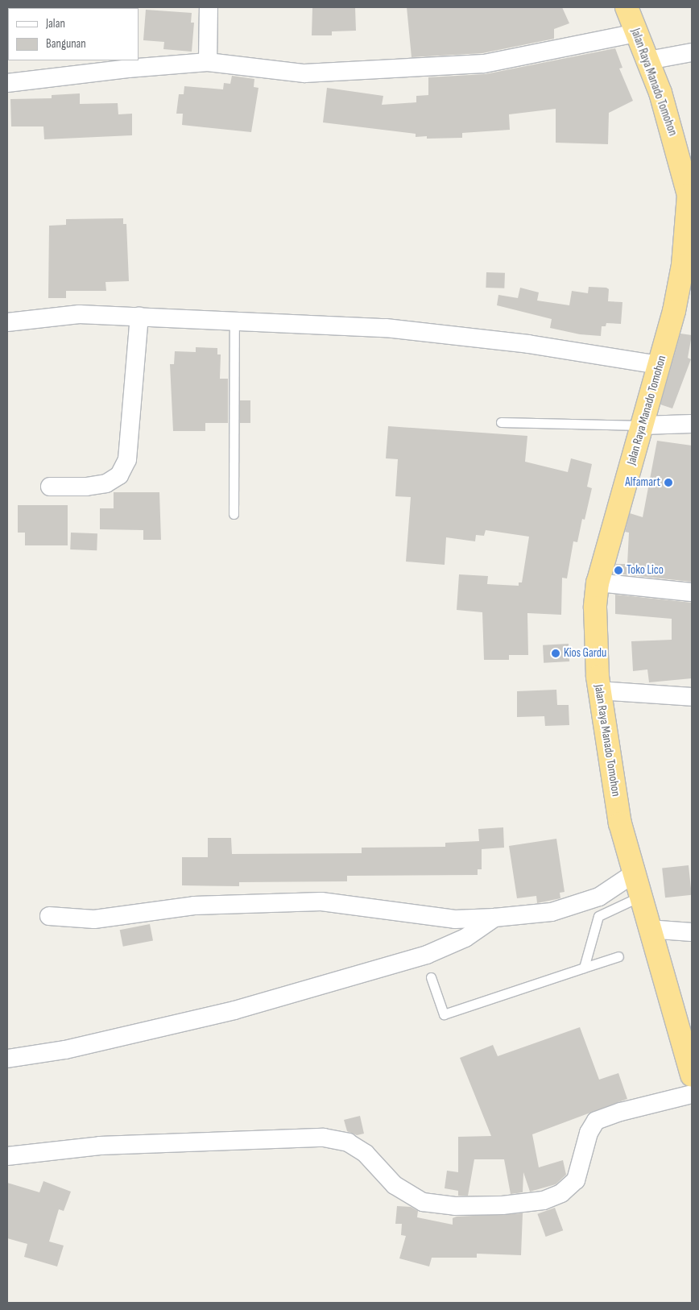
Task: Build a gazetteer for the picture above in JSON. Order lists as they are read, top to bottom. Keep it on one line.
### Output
{"streets":{"highway":["Jalan Raya Manado Tomohon"]},"places":["Alfamart","Toko Lico","Kios Gardu"],"legend":["Jalan","Bangunan"]}
